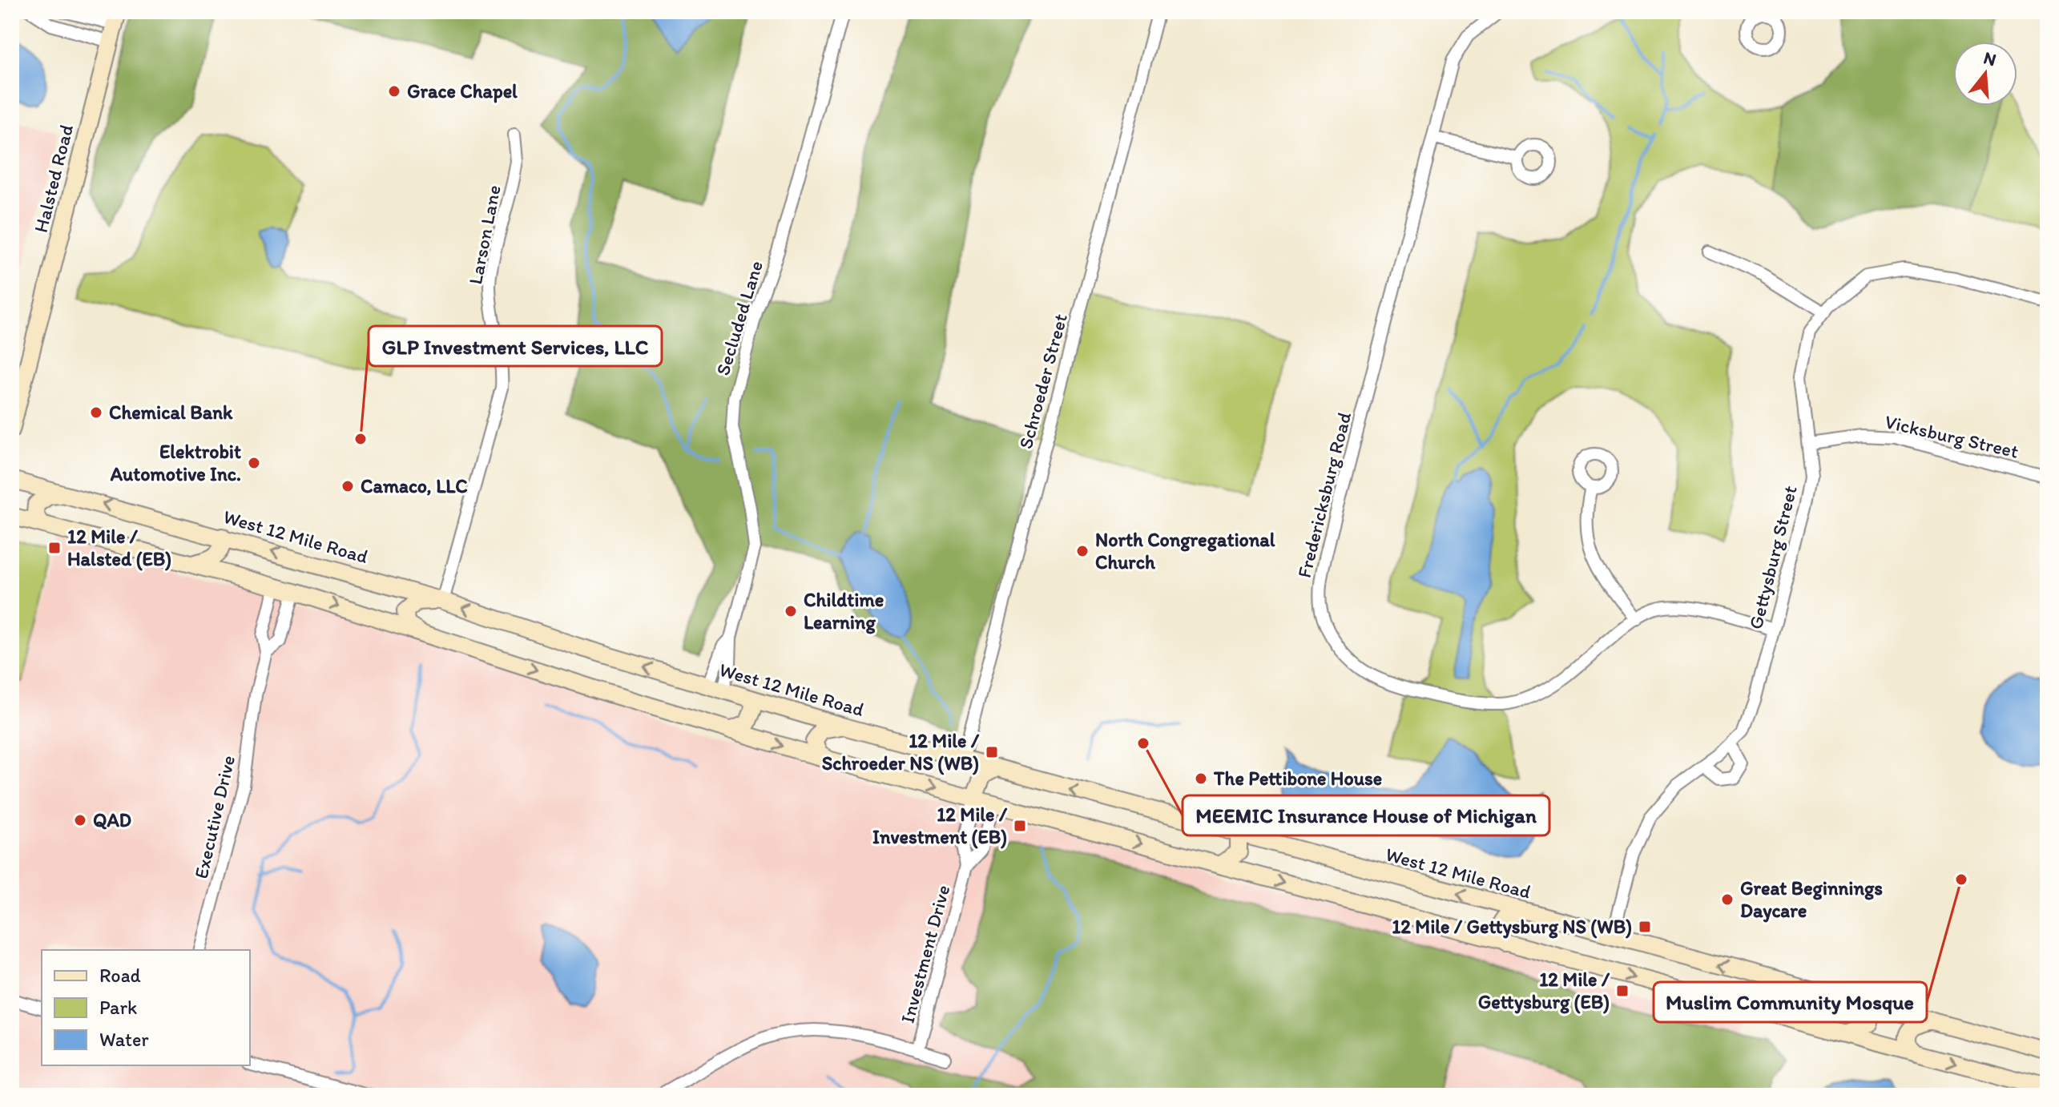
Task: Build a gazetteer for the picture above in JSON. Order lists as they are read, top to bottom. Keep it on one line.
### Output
{"streets":{"main road":["Halsted Road","West 12 Mile Road"],"street":["Larson Lane","Secluded Lane","Schroeder Street","Vicksburg Street","Fredericksburg Road","Gettysburg Street","Executive Drive","Investment Drive"]},"crossings":[["Larson Lane","West 12 Mile Road"],["Secluded Lane","West 12 Mile Road"],["Schroeder Street","West 12 Mile Road"],["Vicksburg Street","Gettysburg Street"],["Fredericksburg Road","Gettysburg Street"],["West 12 Mile Road","Gettysburg Street"]],"places":{"other":["Grace Chapel","Chemical Bank","GLP Investment Services, LLC","Elektrobit Automotive Inc.","Camaco, LLC","North Congregational Church","Childtime Learning","MEEMIC Insurance House of Michigan","The Pettibone House","QAD","Muslim Community Mosque","Great Beginnings Daycare"],"transit":["12 Mile / Halsted (EB)","12 Mile / Schroeder NS (WB)","12 Mile / Investment (EB)","12 Mile / Gettysburg NS (WB)","12 Mile / Gettysburg (EB)"]},"legend":["Road","Park","Water"],"north":"top"}
